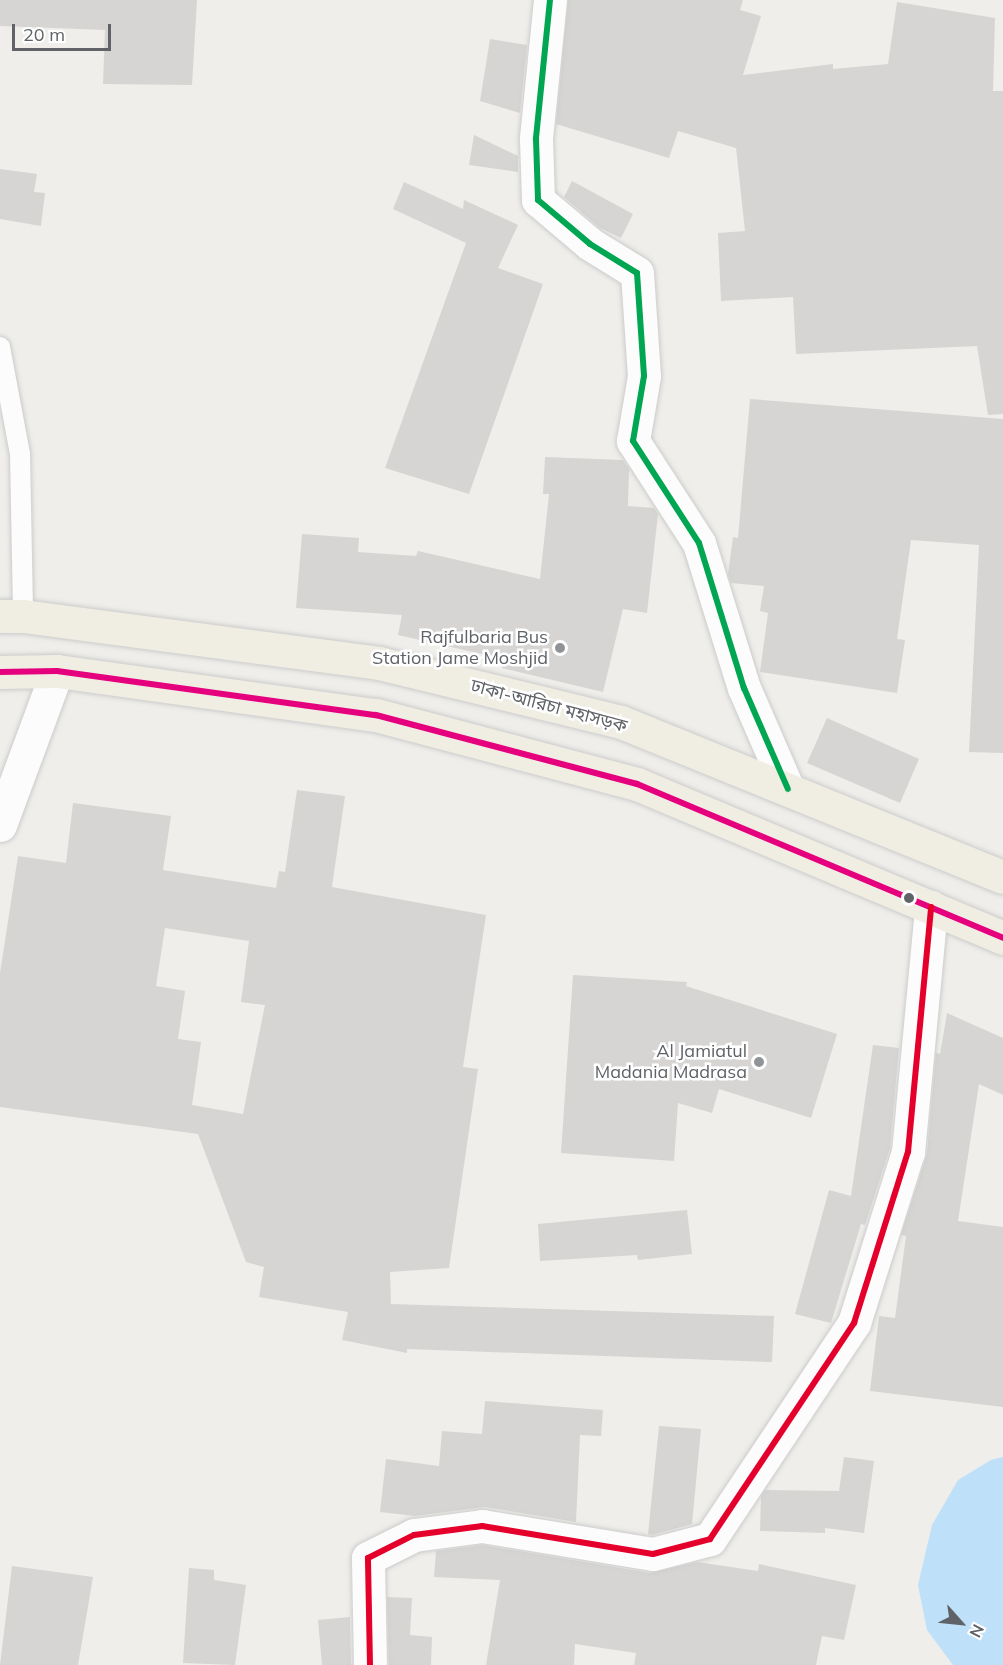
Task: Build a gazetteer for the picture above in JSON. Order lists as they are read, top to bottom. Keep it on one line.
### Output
{"streets":{"highway":["ঢাকা-আরিচা মহাসড়ক"]},"places":["Rajfulbaria Bus Station Jame Moshjid","Al Jamiatul Madania Madrasa"],"scale_bar":"20 m","north":"bottom right"}
